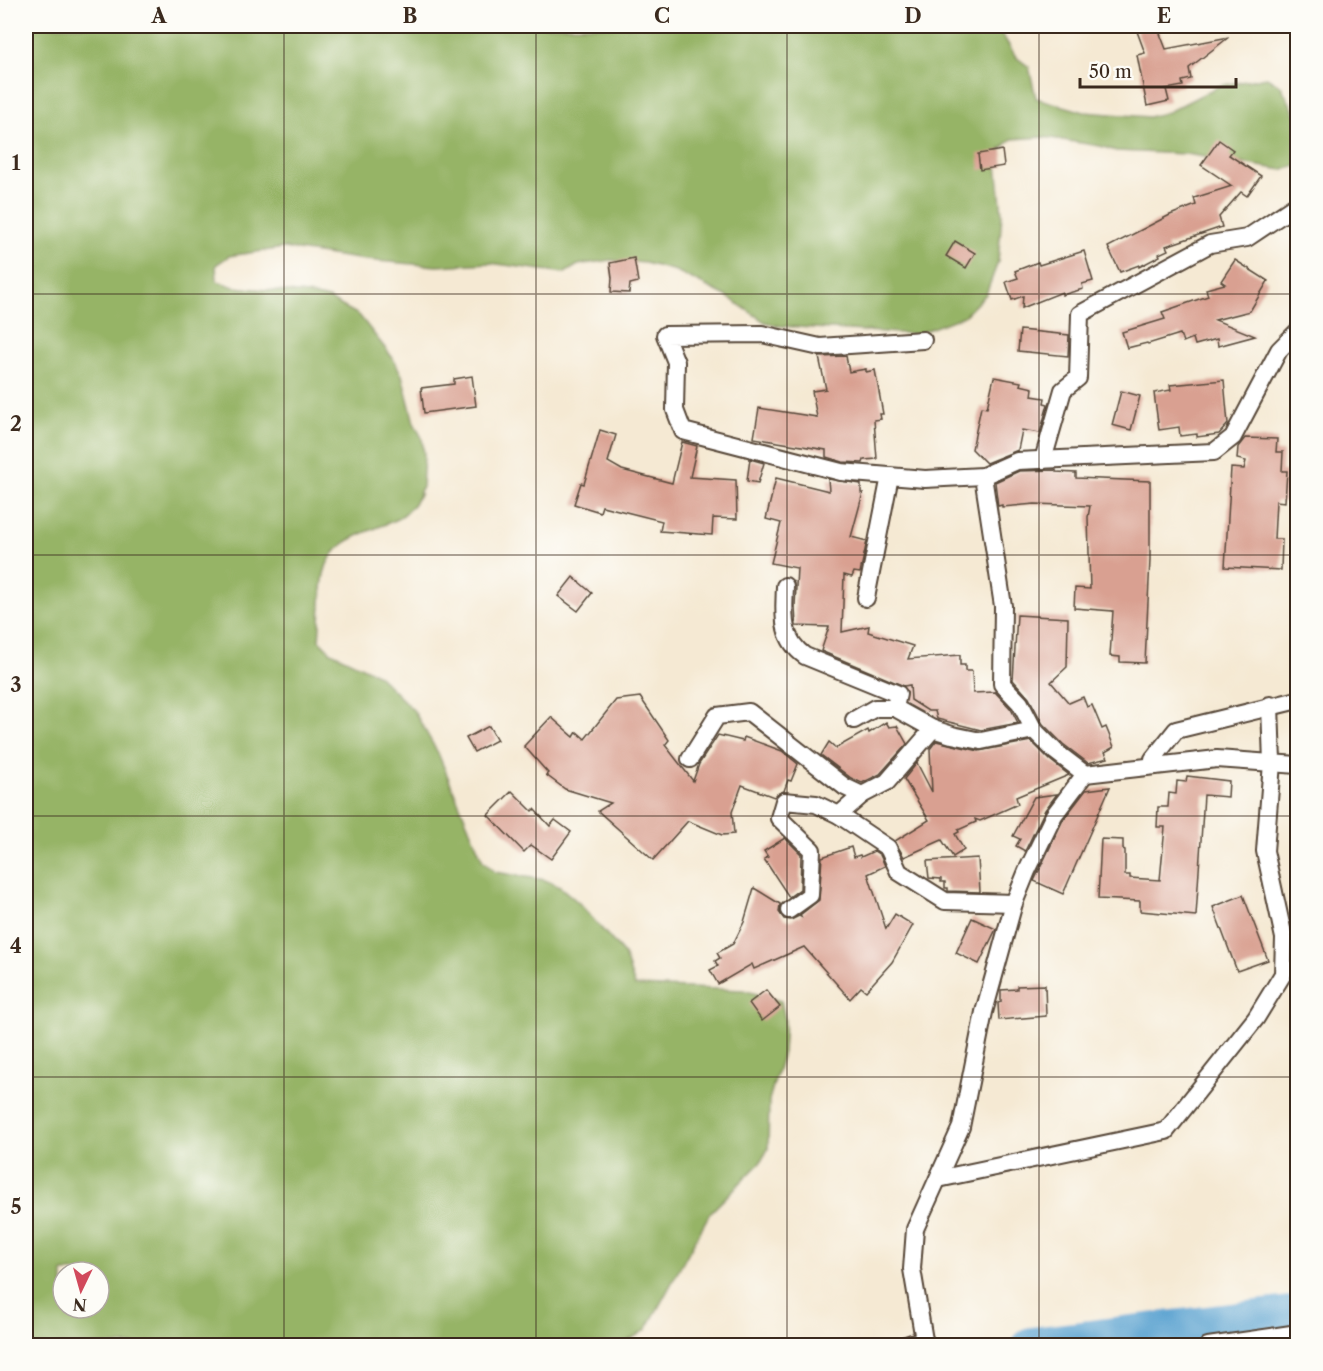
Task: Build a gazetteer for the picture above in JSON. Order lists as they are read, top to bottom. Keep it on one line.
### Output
{"scale_bar":"50 m","north":"bottom","grid":{"columns":["A","B","C","D","E"],"rows":["1","2","3","4","5"]}}
